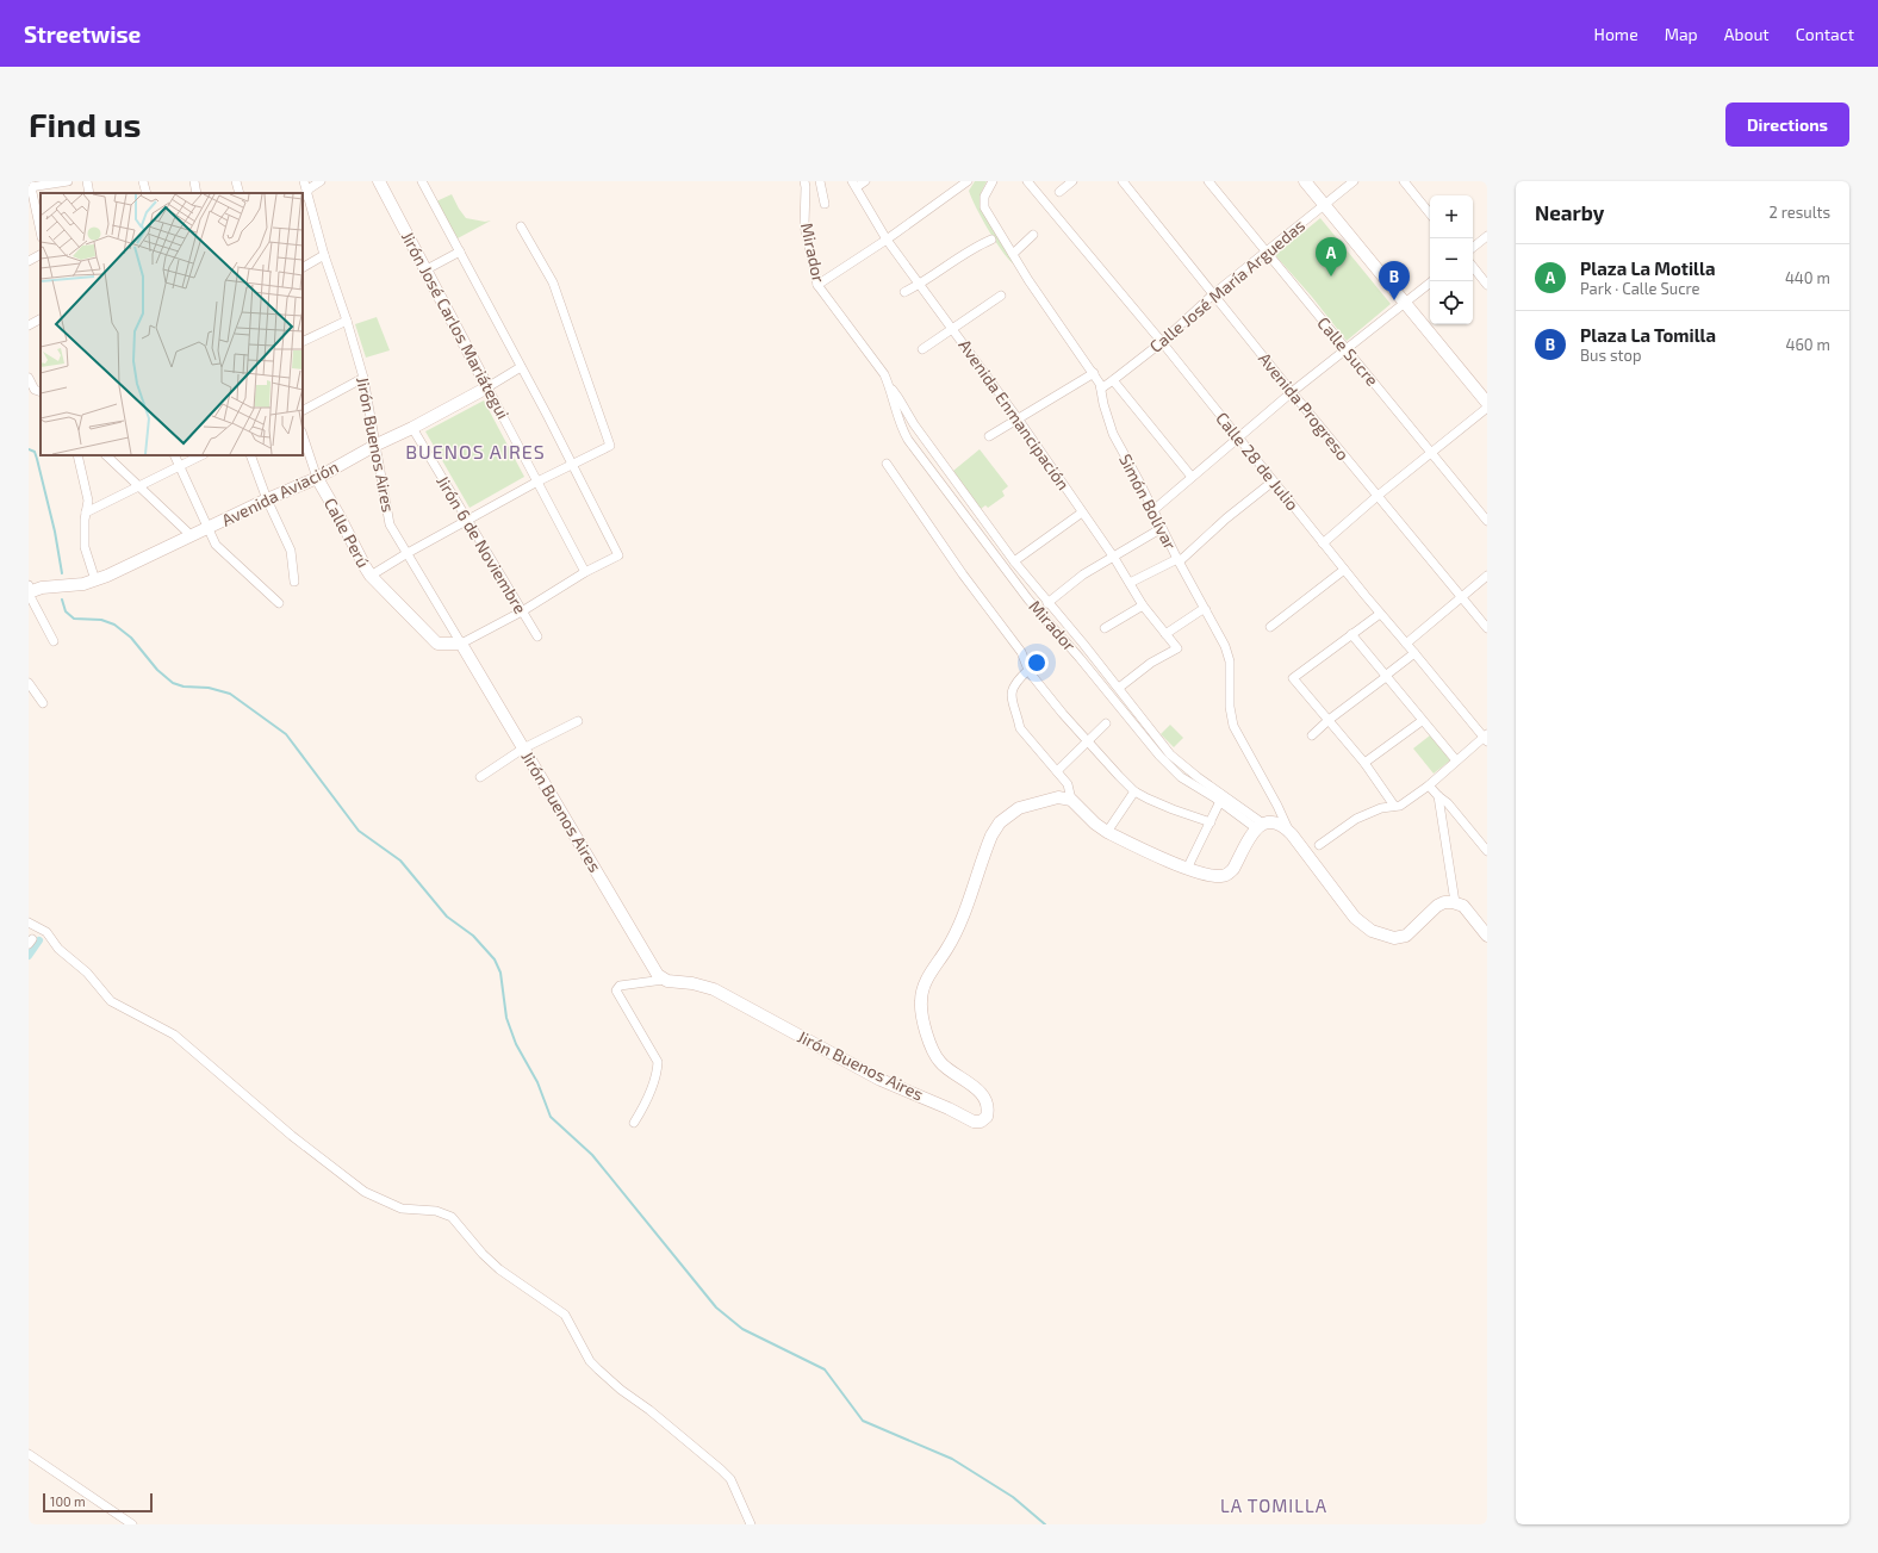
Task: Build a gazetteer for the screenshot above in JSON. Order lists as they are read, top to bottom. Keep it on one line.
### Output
{"streets":{"street":["Mirador","Calle José María Arguedas","Jirón José Carlos Mariátegui","Calle Sucre","Avenida Progreso","Avenida Enmancipación","Jirón Buenos Aires","Calle 28 de Julio","Avenida Aviación","Simón Bolívar","Calle Perú","Jirón 6 de Noviembre"]},"crossings":[["Mirador","Avenida Enmancipación"],["Calle José María Arguedas","Calle Sucre"],["Calle José María Arguedas","Avenida Progreso"],["Calle José María Arguedas","Calle 28 de Julio"],["Calle José María Arguedas","Simón Bolívar"],["Jirón José Carlos Mariátegui","Avenida Aviación"],["Jirón Buenos Aires","Avenida Aviación"],["Jirón Buenos Aires","Calle Perú"],["Avenida Aviación","Calle Perú"],["Avenida Aviación","Jirón 6 de Noviembre"]],"districts":["BUENOS AIRES","LA TOMILLA"],"scale_bar":"100 m","page":{"header":"Streetwise","nav":["Home","Map","About","Contact"],"buttons":"Directions","title":"Find us","heading":["Nearby","2 results"],"map_buttons":["+","−"],"pins":["A","B"],"list":[{"mark":"A","name":"Plaza La Motilla","note":"Park · Calle Sucre","value":"440 m"},{"mark":"B","name":"Plaza La Tomilla","note":"Bus stop","value":"460 m"}],"scale":"100 m"}}
